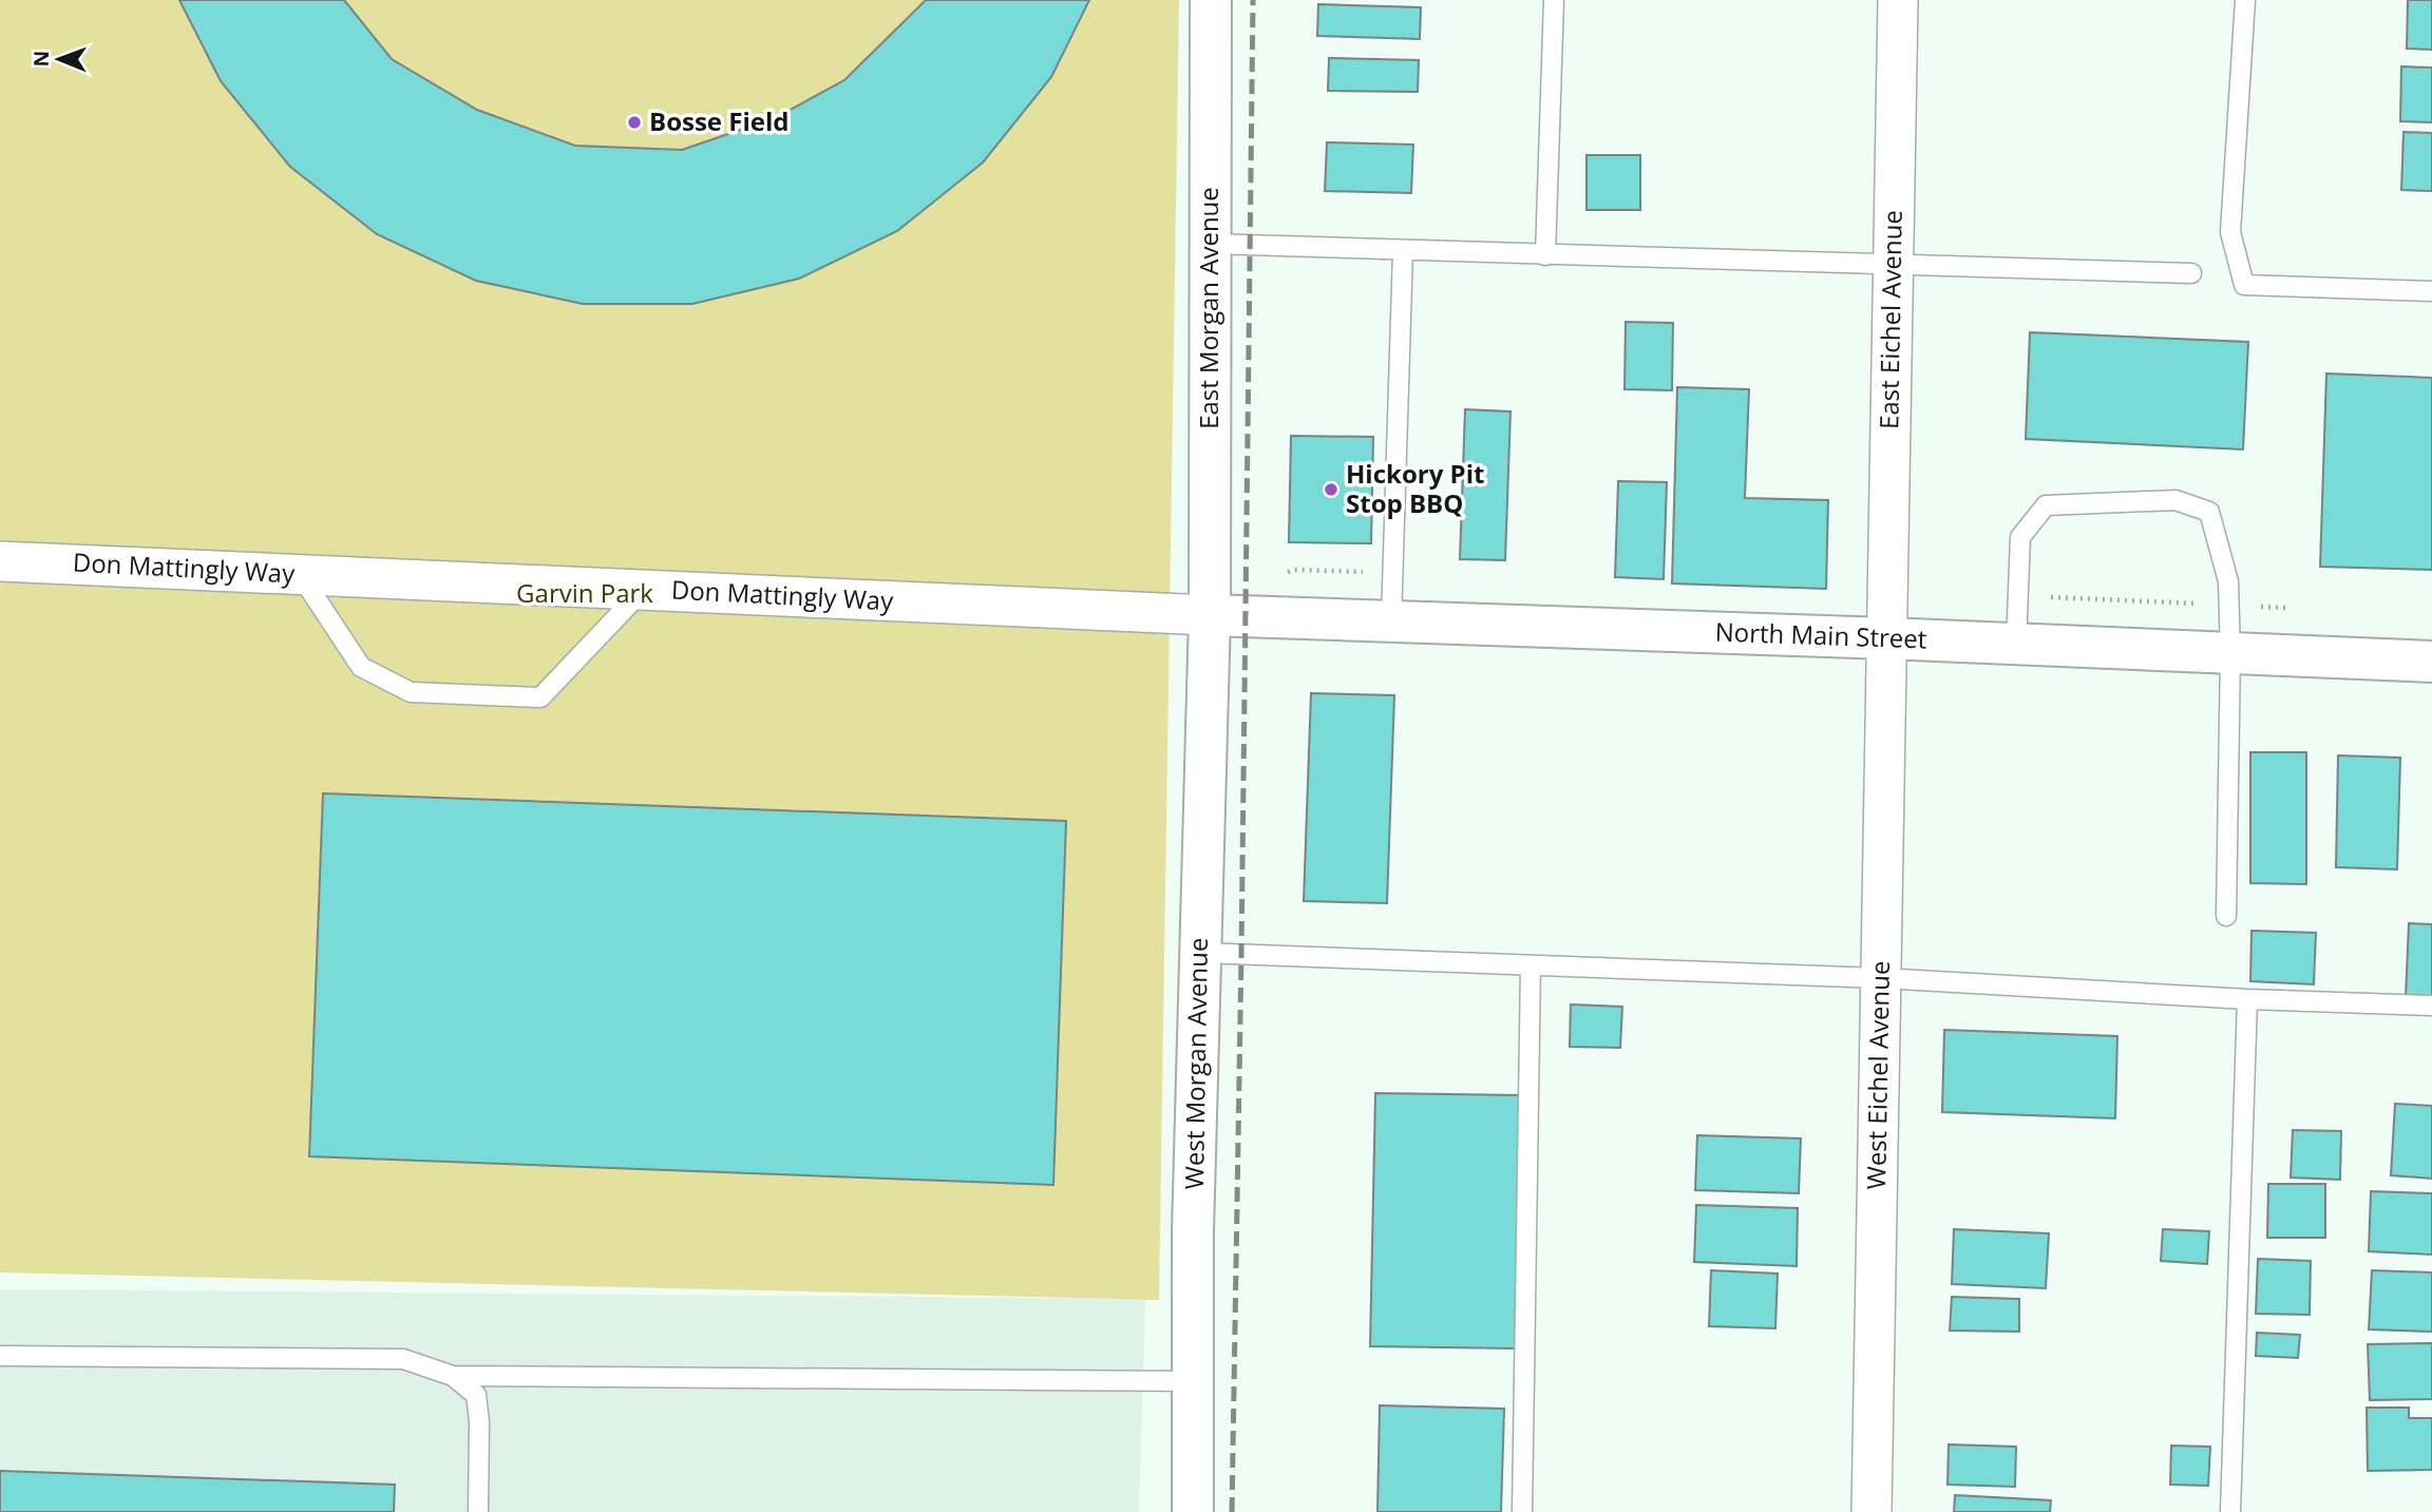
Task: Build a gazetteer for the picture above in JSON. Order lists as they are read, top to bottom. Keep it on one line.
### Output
{"streets":{"street":["East Morgan Avenue","East Eichel Avenue","Don Mattingly Way","North Main Street","West Morgan Avenue","West Eichel Avenue"]},"crossings":[["East Morgan Avenue","Don Mattingly Way"],["East Morgan Avenue","North Main Street"],["East Morgan Avenue","West Morgan Avenue"],["East Eichel Avenue","North Main Street"],["East Eichel Avenue","West Eichel Avenue"],["Don Mattingly Way","North Main Street"],["Don Mattingly Way","West Morgan Avenue"],["North Main Street","West Morgan Avenue"],["North Main Street","West Eichel Avenue"]],"parks":["Garvin Park"],"places":["Bosse Field","Hickory Pit Stop BBQ"],"north":"left"}
